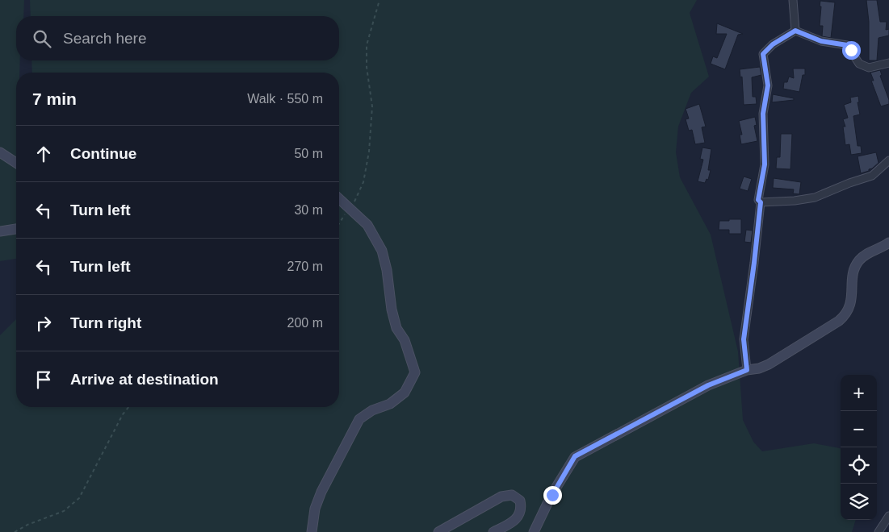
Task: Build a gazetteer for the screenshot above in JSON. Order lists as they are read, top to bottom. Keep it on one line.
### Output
{"page":{"search":"Search here","heading":["7 min","Walk · 550 m"],"list":[["Continue","50 m"],["Turn left","30 m"],["Turn left","270 m"],["Turn right","200 m"],"Arrive at destination"],"map_buttons":["+","−"]}}
